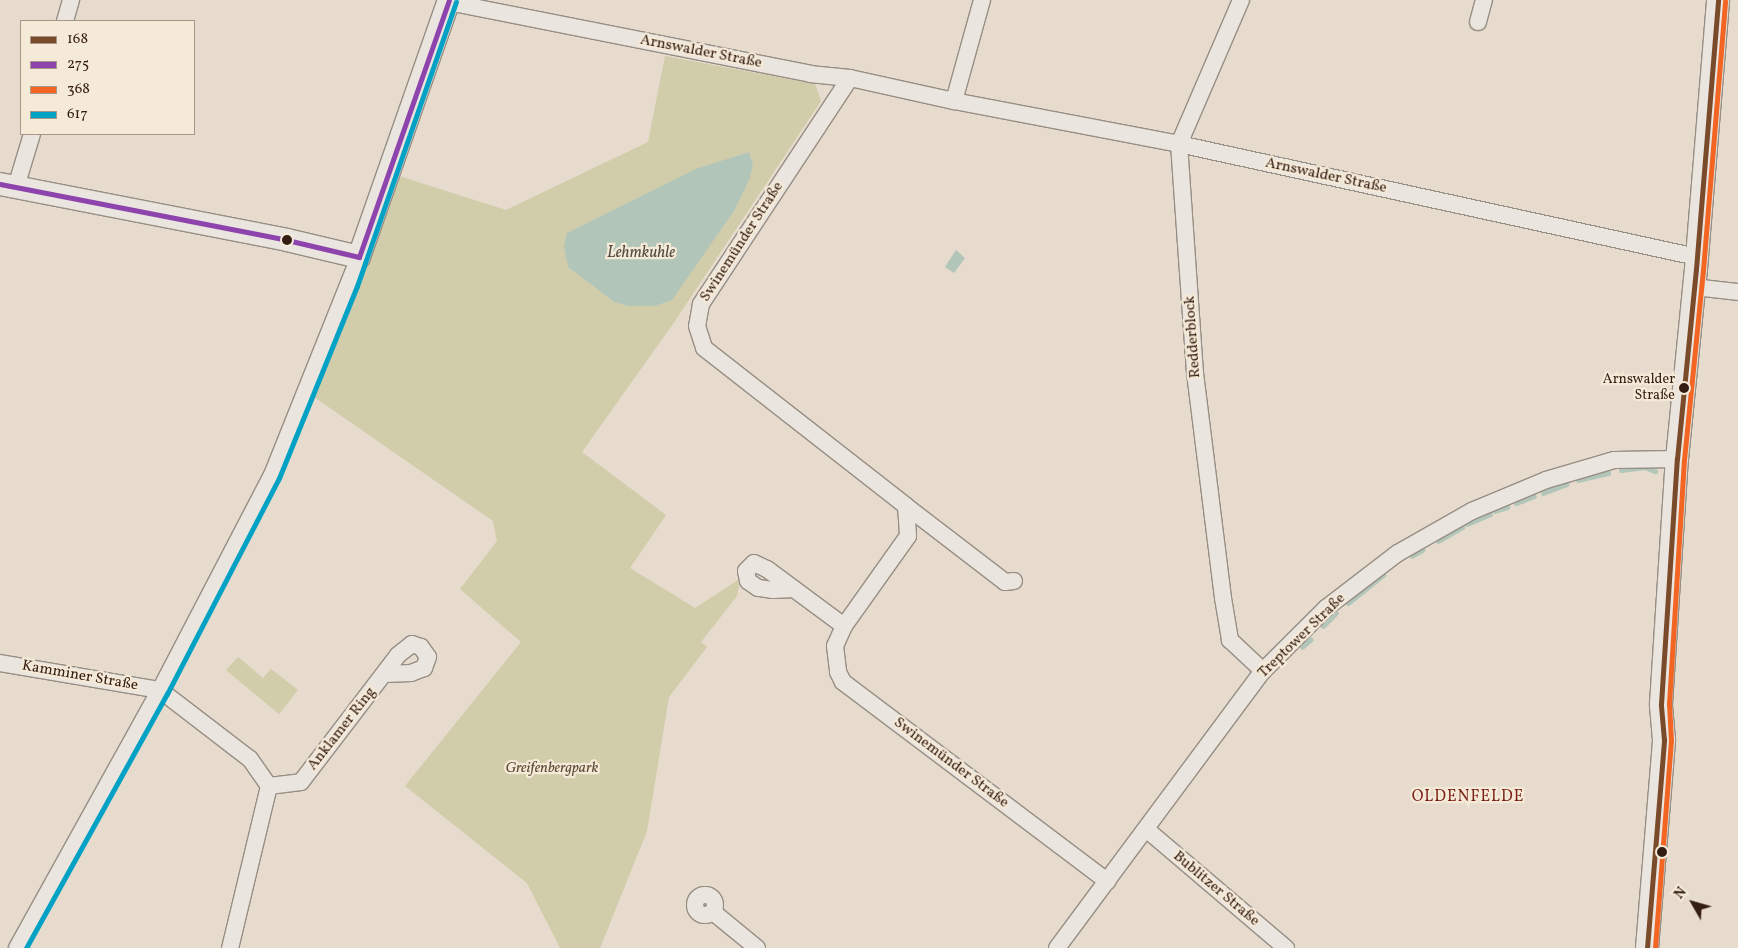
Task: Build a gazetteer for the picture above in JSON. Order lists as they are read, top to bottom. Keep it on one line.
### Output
{"streets":{"street":["Arnswalder Straße","Swinemünder Straße","Redderblock","Treptower Straße","Kamminer Straße","Anklamer Ring","Bublitzer Straße"]},"crossings":[["Arnswalder Straße","Swinemünder Straße"],["Arnswalder Straße","Redderblock"],["Swinemünder Straße","Treptower Straße"],["Redderblock","Treptower Straße"],["Treptower Straße","Bublitzer Straße"]],"districts":["OLDENFELDE"],"water":["Lehmkuhle"],"parks":["Greifenbergpark"],"places":["Arnswalder Straße"],"lines":["transit line 168","transit line 275","transit line 368","transit line 617"],"legend":["168","275","368","617"],"north":"top left"}
